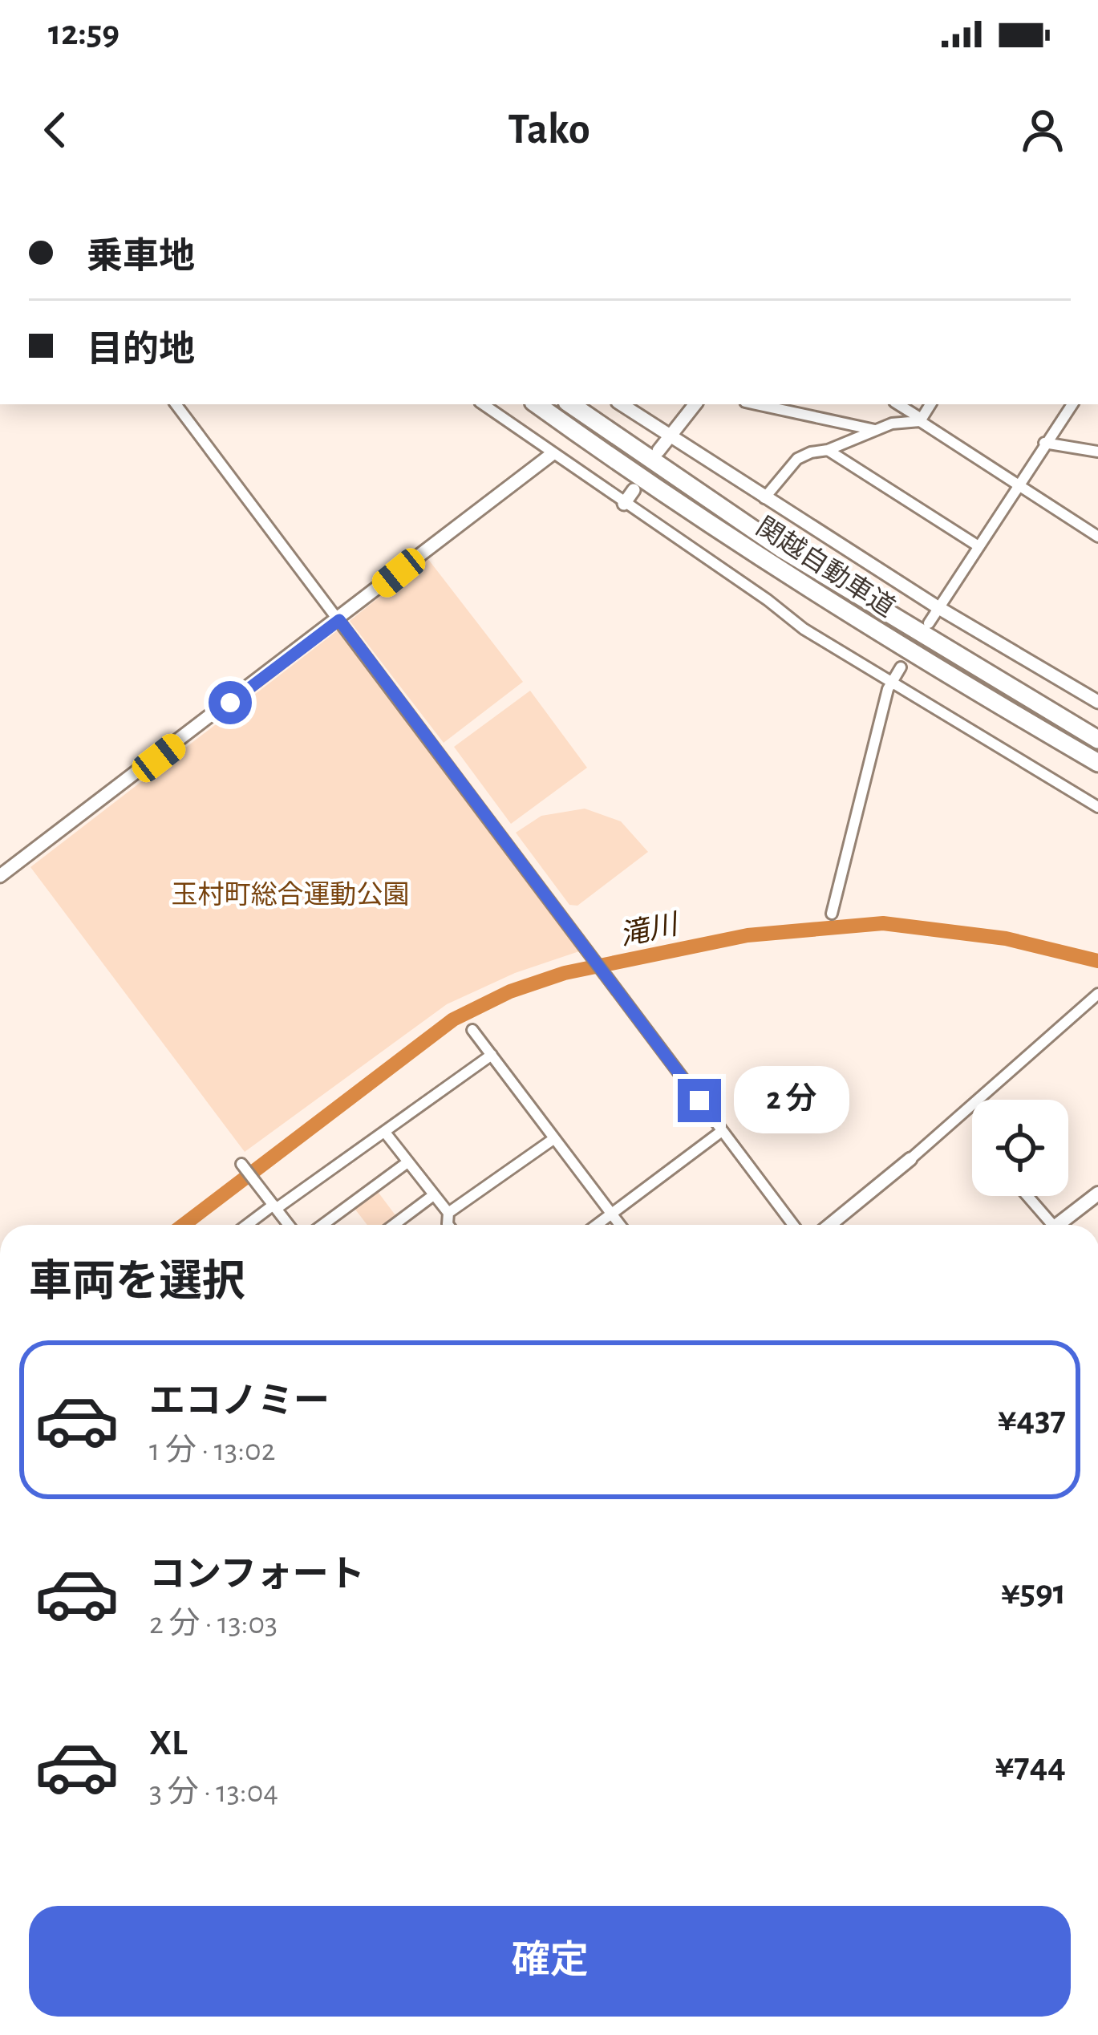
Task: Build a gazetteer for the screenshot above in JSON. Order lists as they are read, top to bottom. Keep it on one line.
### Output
{"streets":{"highway":["関越自動車道"]},"water":["滝川"],"parks":["玉村町総合運動公園"],"page":{"status":"12:59","header":"Tako","banner":["乗車地","目的地"],"bubble":"2 分","heading":"車両を選択","list":[{"name":"エコノミー","note":"1 分 · 13:02","value":"¥437"},{"name":"コンフォート","note":"2 分 · 13:03","value":"¥591"},{"name":"XL","note":"3 分 · 13:04","value":"¥744"}],"buttons":"確定"}}
